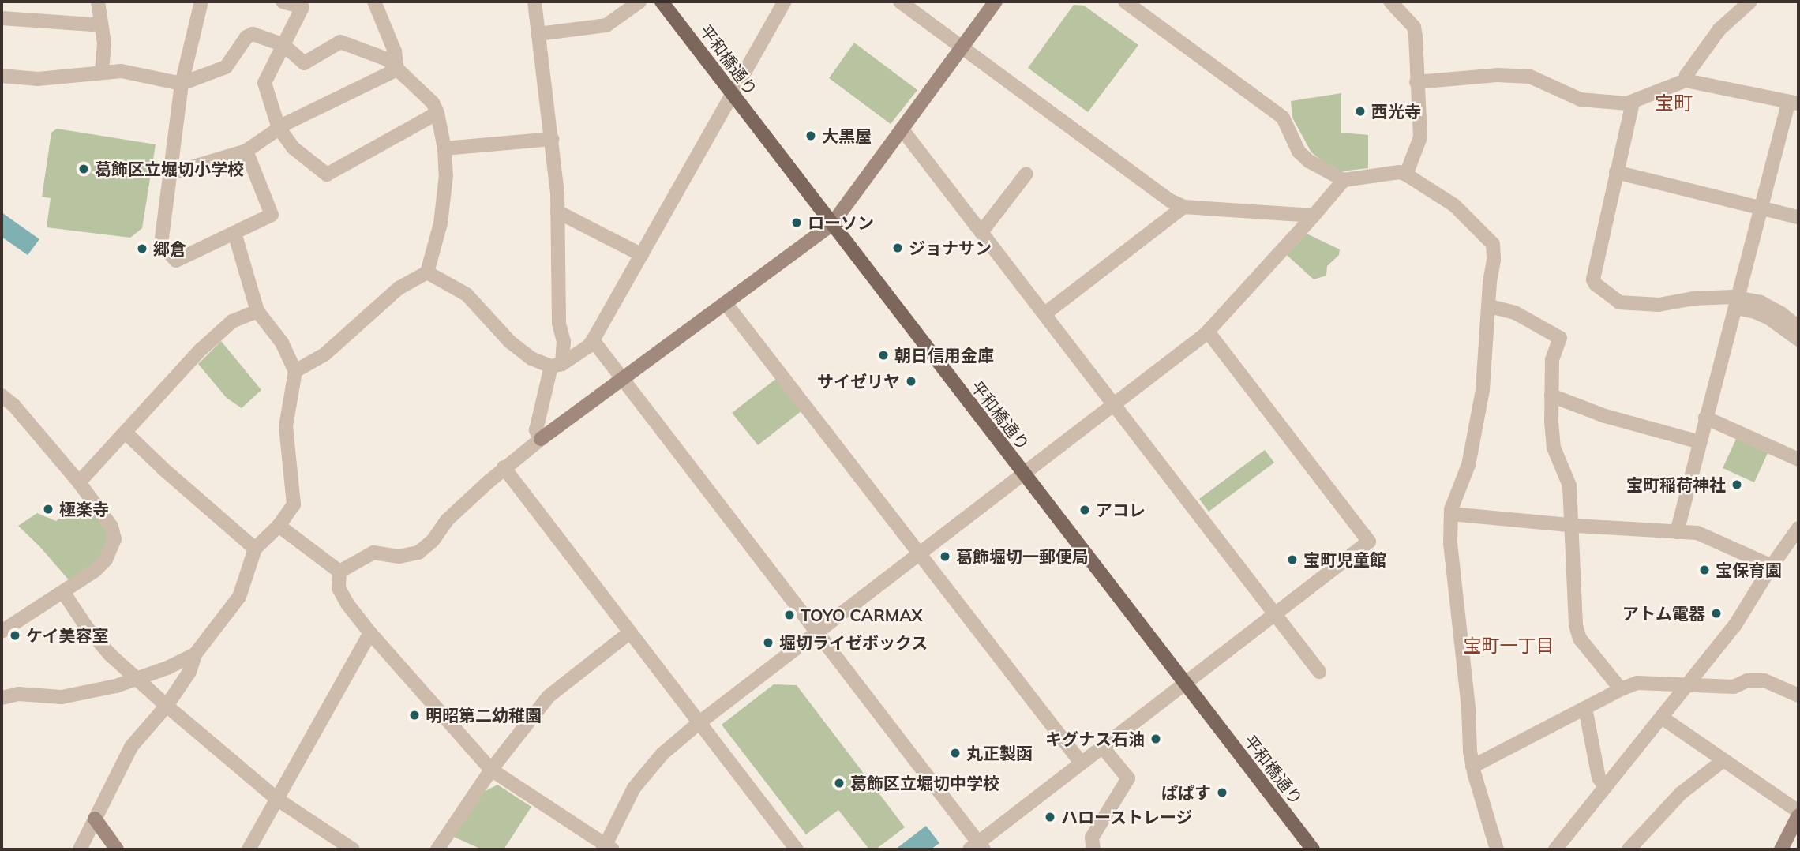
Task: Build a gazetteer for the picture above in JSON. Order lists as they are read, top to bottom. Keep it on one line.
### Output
{"streets":{"main road":["平和橋通り"]},"districts":["宝町","宝町一丁目"],"places":["西光寺","大黒屋","葛飾区立堀切小学校","ローソン","ジョナサン","郷倉","朝日信用金庫","サイゼリヤ","宝町稲荷神社","極楽寺","アコレ","葛飾堀切一郵便局","宝町児童館","宝保育園","アトム電器","TOYO CARMAX","ケイ美容室","堀切ライゼボックス","明昭第二幼稚園","キグナス石油","丸正製函","葛飾区立堀切中学校","ぱぱす","ハローストレージ"]}
